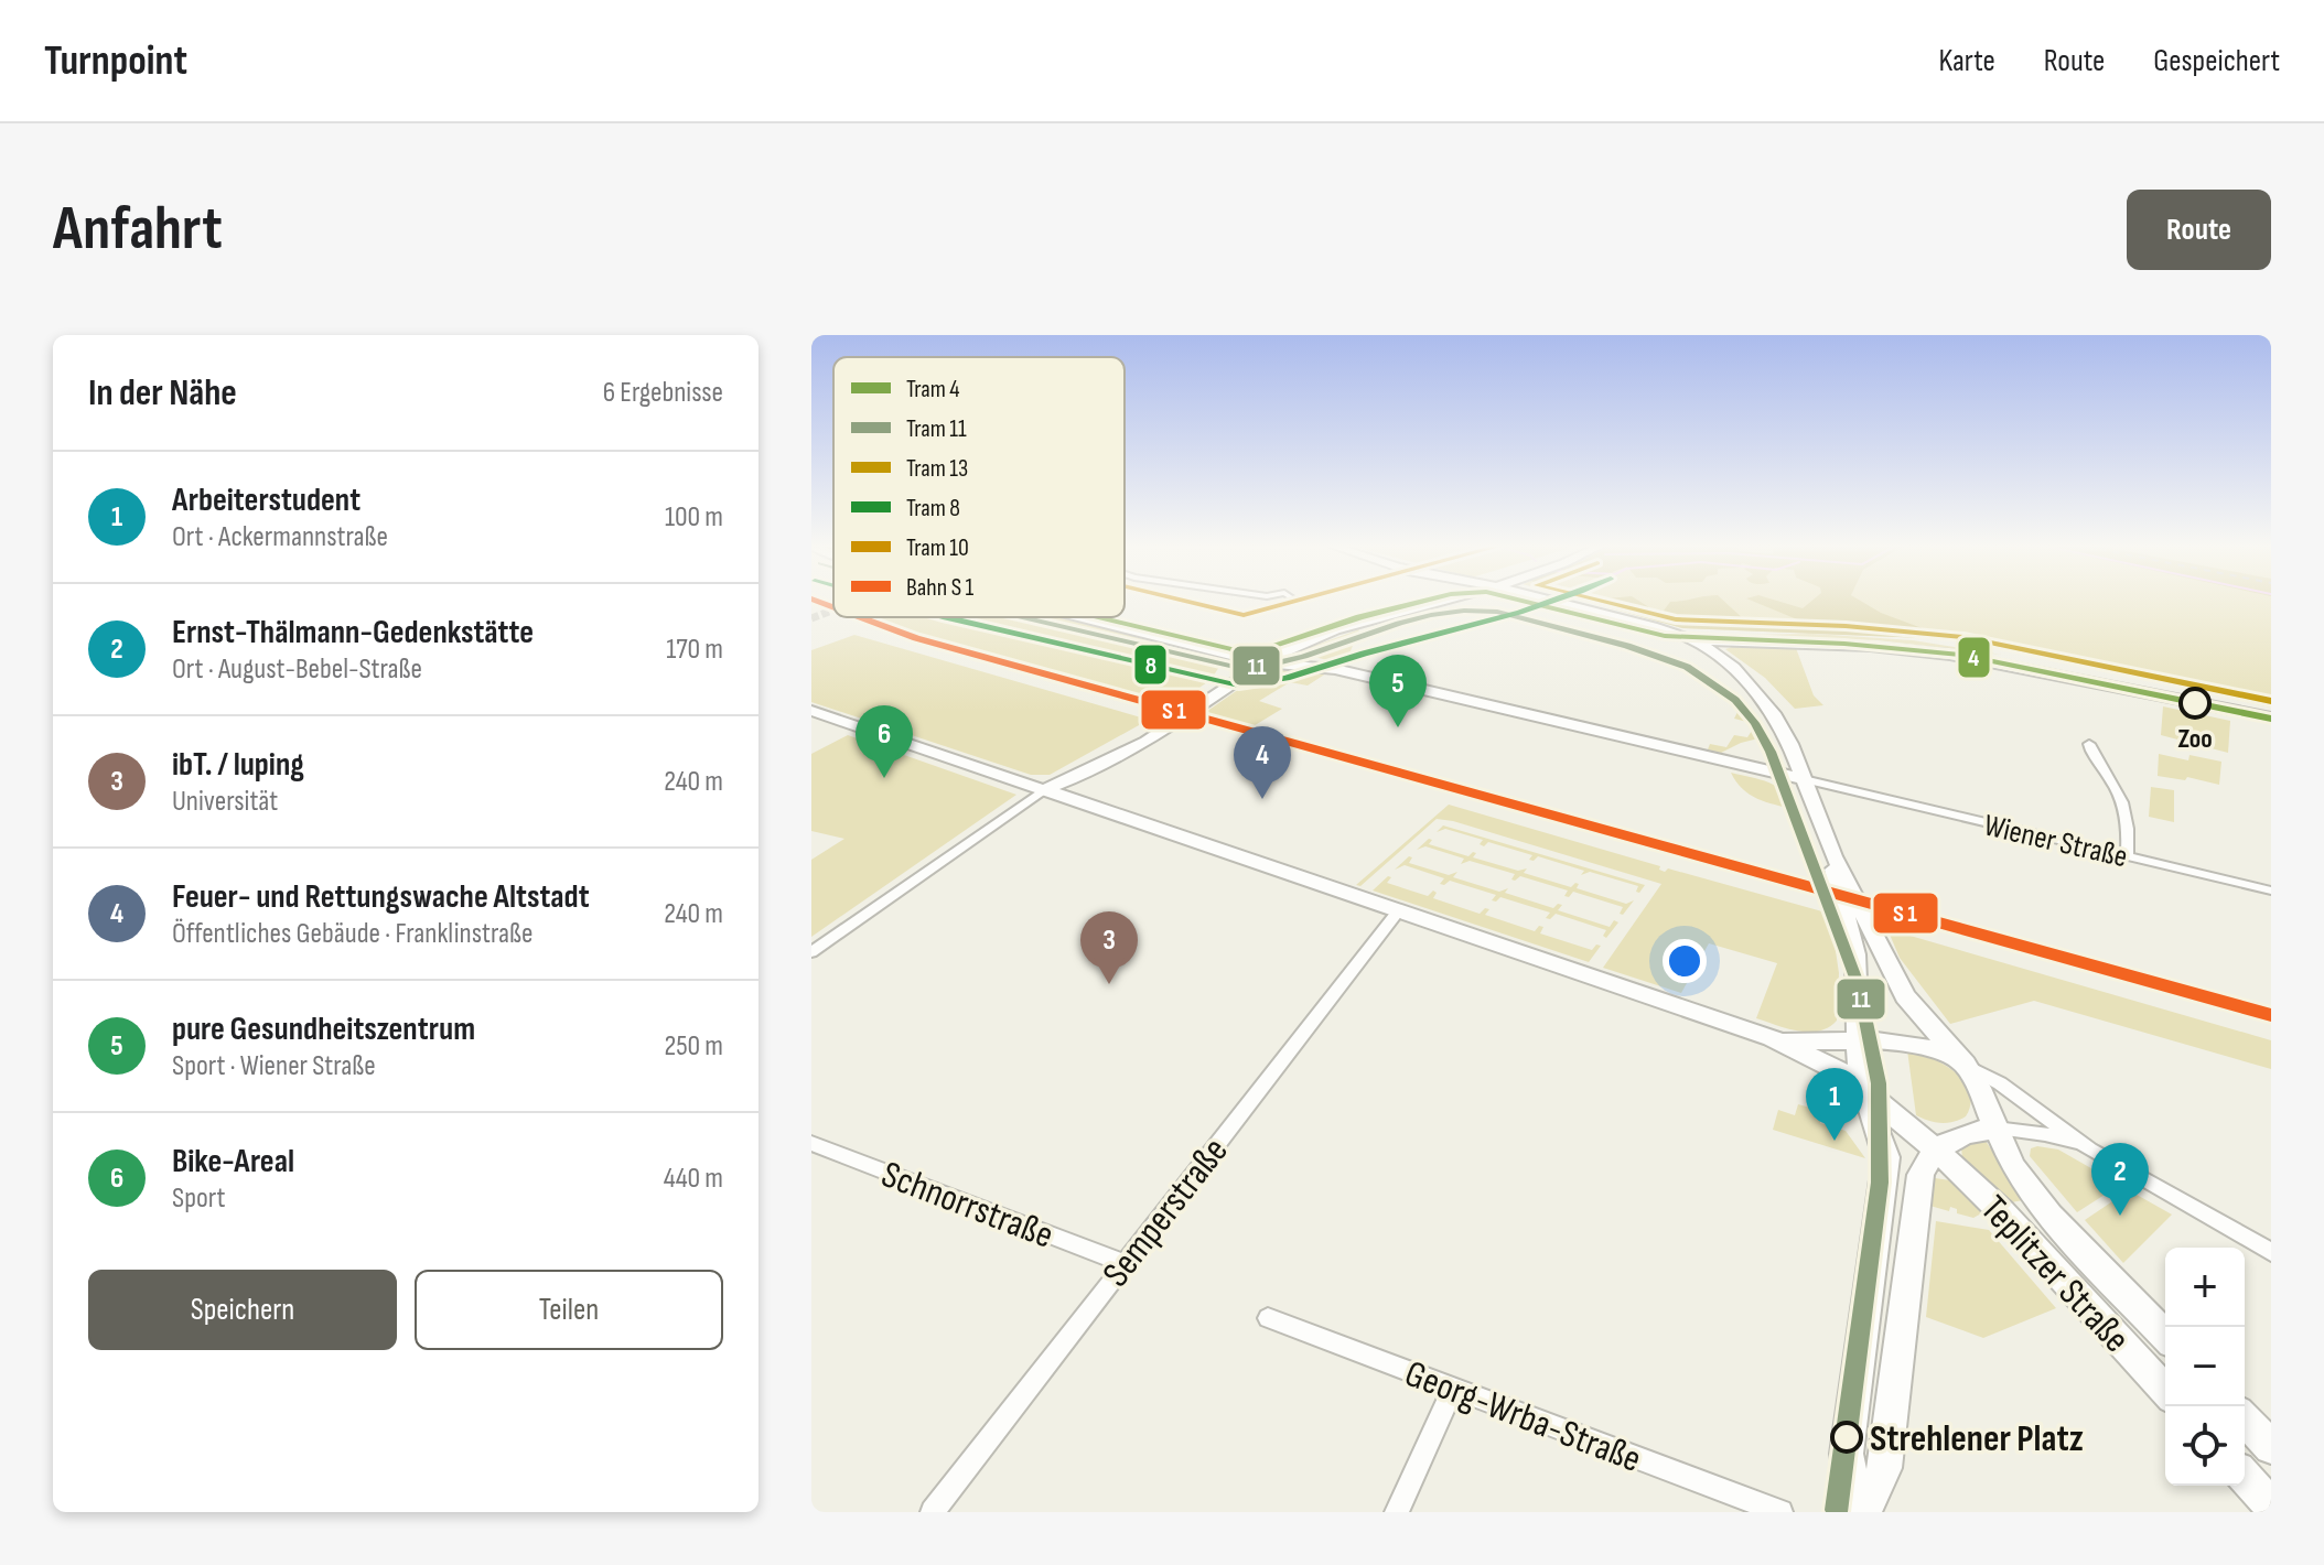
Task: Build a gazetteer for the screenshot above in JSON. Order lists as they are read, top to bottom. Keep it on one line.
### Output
{"streets":{"main road":["Teplitzer Straße"],"street":["Wiener Straße","Schnorrstraße","Semperstraße","Georg-Wrba-Straße"]},"crossings":[["Schnorrstraße","Semperstraße"]],"places":["Zoo","Strehlener Platz"],"lines":["tram line 4","tram line 13","tram line 8","tram line 10","tram line 11"],"legend":["Tram 4","Tram 11","Tram 13","Tram 8","Tram 10","Bahn S 1"],"page":{"header":"Turnpoint","nav":["Karte","Route","Gespeichert"],"buttons":["Route",["Speichern","Teilen"]],"title":"Anfahrt","heading":["In der Nähe","6 Ergebnisse"],"list":[{"mark":"1","name":"Arbeiterstudent","note":"Ort · Ackermannstraße","value":"100 m"},{"mark":"2","name":"Ernst-Thälmann-Gedenkstätte","note":"Ort · August-Bebel-Straße","value":"170 m"},{"mark":"3","name":"ibT. / luping","note":"Universität","value":"240 m"},{"mark":"4","name":"Feuer- und Rettungswache Altstadt","note":"Öffentliches Gebäude · Franklinstraße","value":"240 m"},{"mark":"5","name":"pure Gesundheitszentrum","note":"Sport · Wiener Straße","value":"250 m"},{"mark":"6","name":"Bike-Areal","note":"Sport","value":"440 m"}],"pins":["5","6","4","3","1","2"],"map_buttons":["+","−"]}}
